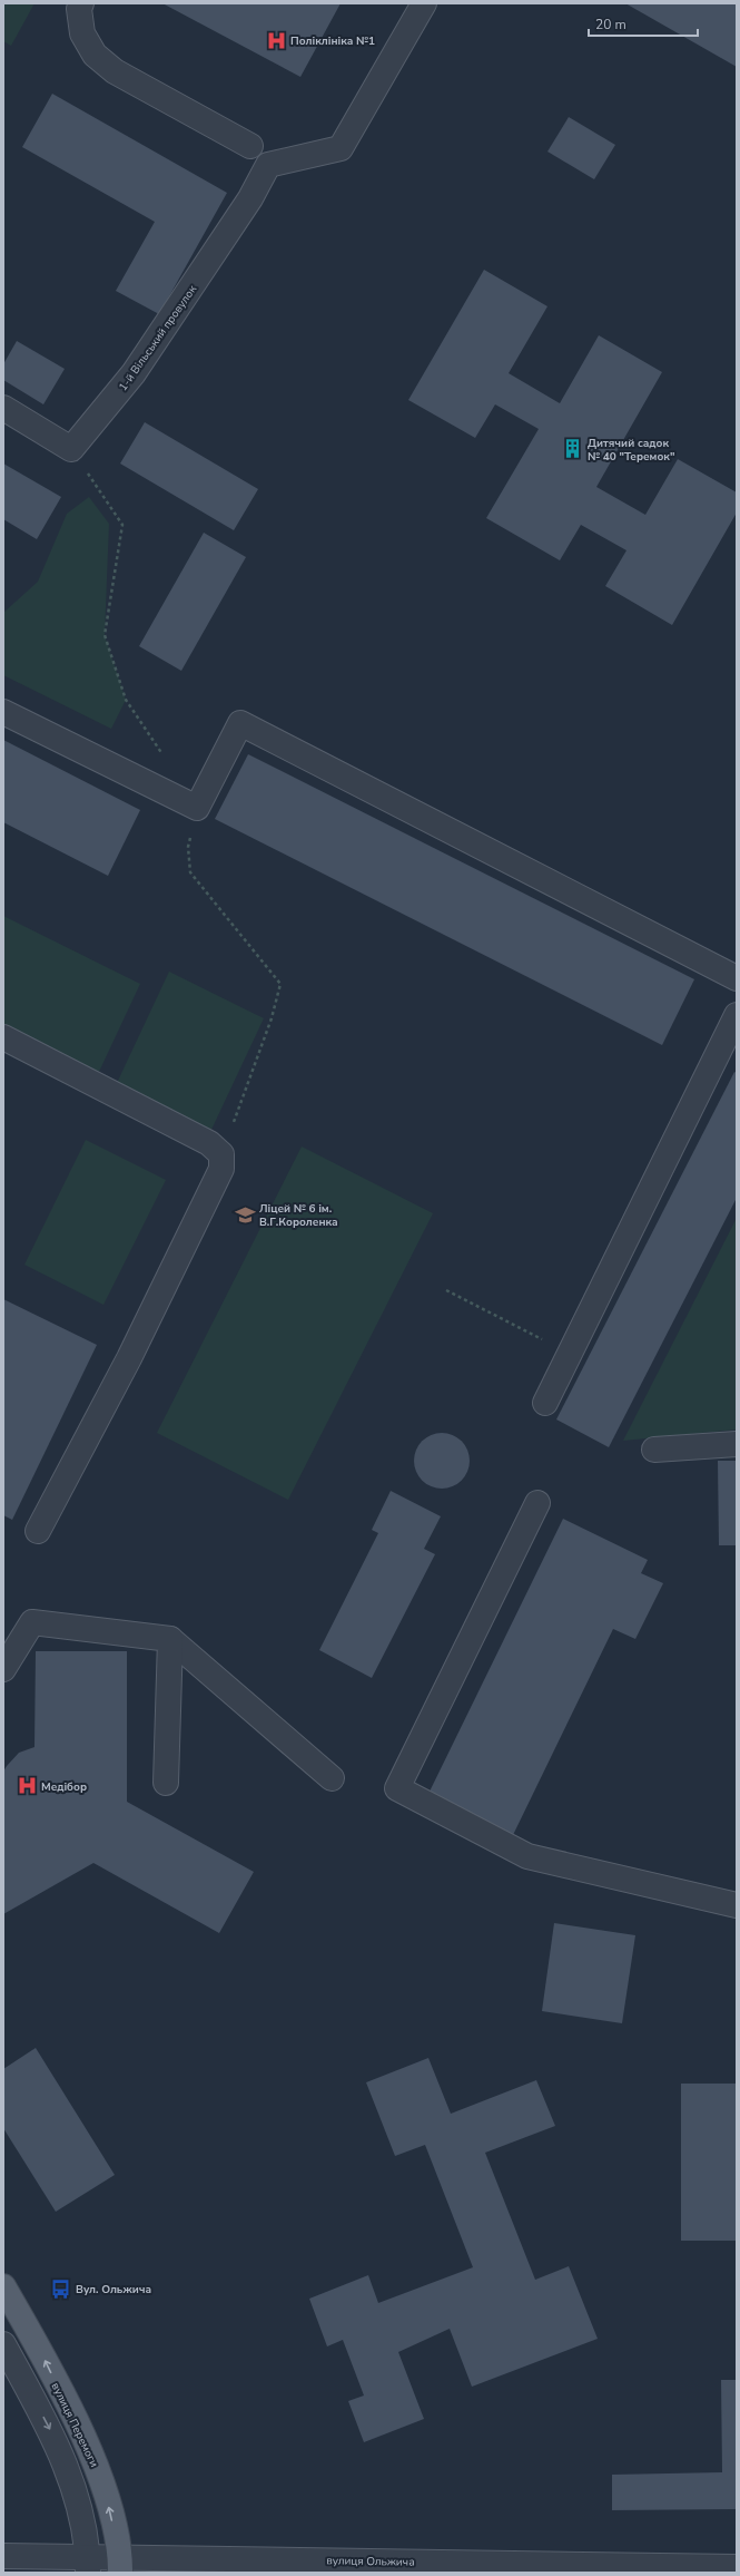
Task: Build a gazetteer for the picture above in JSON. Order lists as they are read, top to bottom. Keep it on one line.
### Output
{"streets":{"main road":["вулиця Перемоги"],"street":["1-й Вільський провулок","вулиця Ольжича"]},"crossings":[["вулиця Перемоги","вулиця Ольжича"]],"one_way":["вулиця Перемоги"],"places":{"hospital":["Поліклініка №1","Медібор"],"building":["Дитячий садок № 40 \"Теремок\""],"school or university":["Ліцей № 6 ім. В.Г.Короленка"],"bus stop":["Вул. Ольжича"]},"scale_bar":"20 m"}
